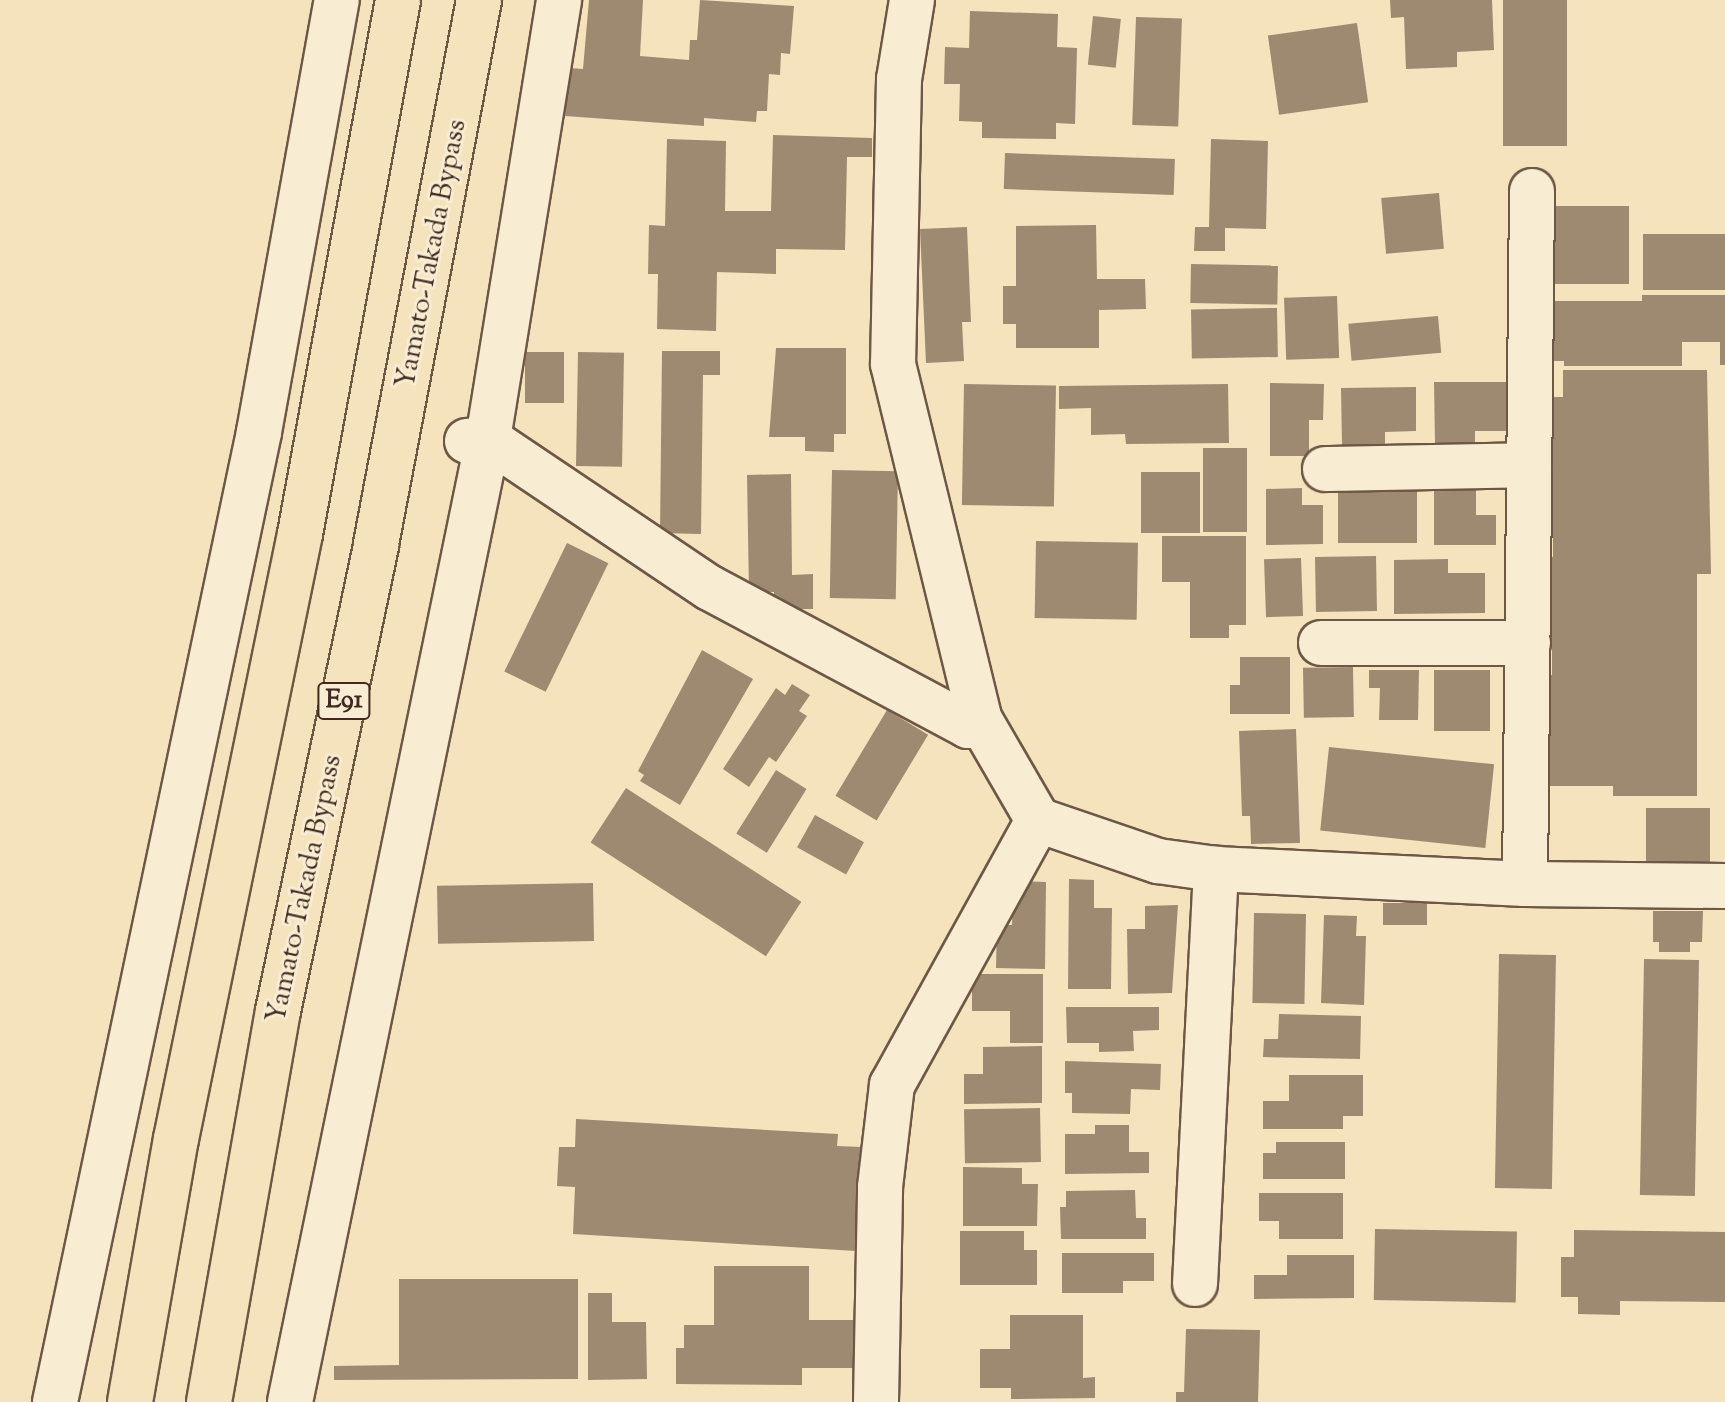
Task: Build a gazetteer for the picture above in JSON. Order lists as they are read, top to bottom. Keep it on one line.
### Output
{"streets":{"highway":["Yamato-Takada Bypass","E91"]}}
